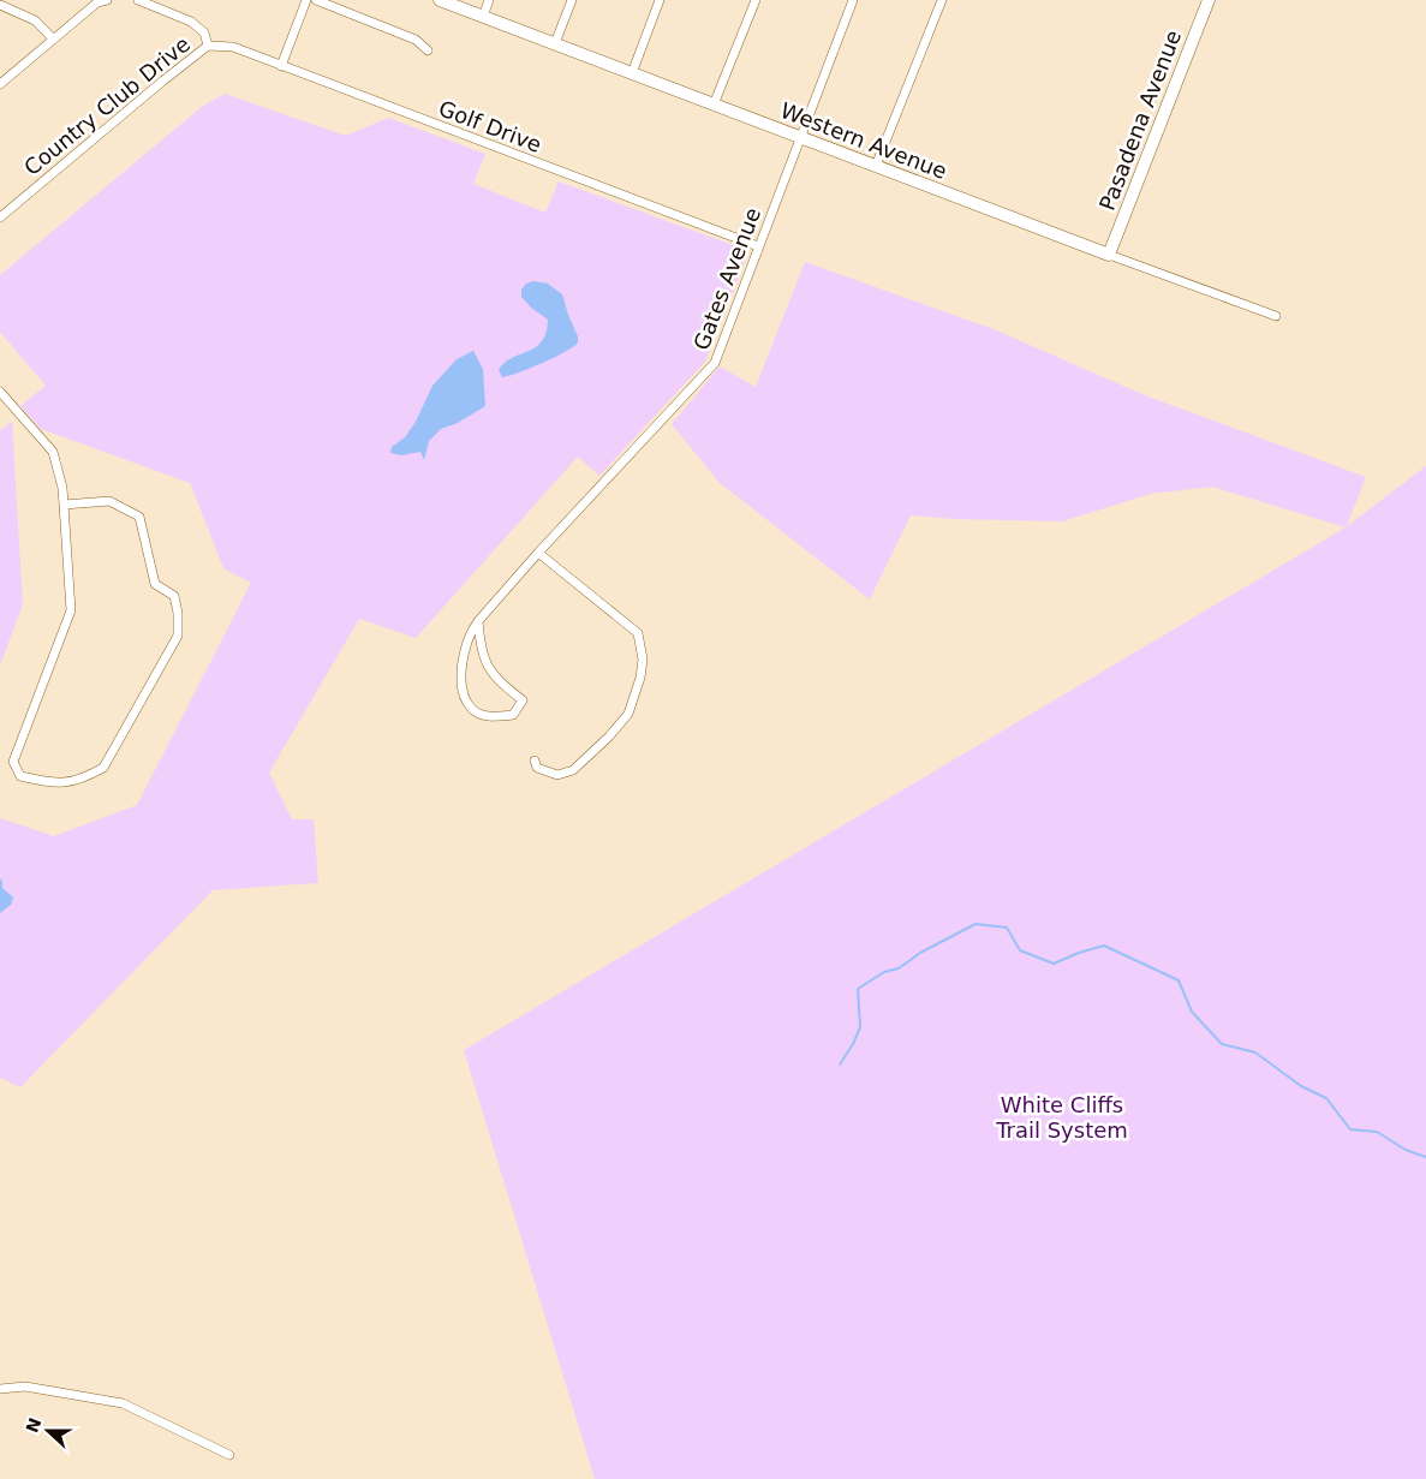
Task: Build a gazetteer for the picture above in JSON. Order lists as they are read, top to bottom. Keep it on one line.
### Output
{"streets":{"street":["Country Club Drive","Pasadena Avenue","Golf Drive","Western Avenue","Gates Avenue"]},"crossings":[["Country Club Drive","Golf Drive"],["Pasadena Avenue","Western Avenue"],["Golf Drive","Gates Avenue"],["Western Avenue","Gates Avenue"]],"parks":["White Cliffs Trail System"],"north":"left"}
